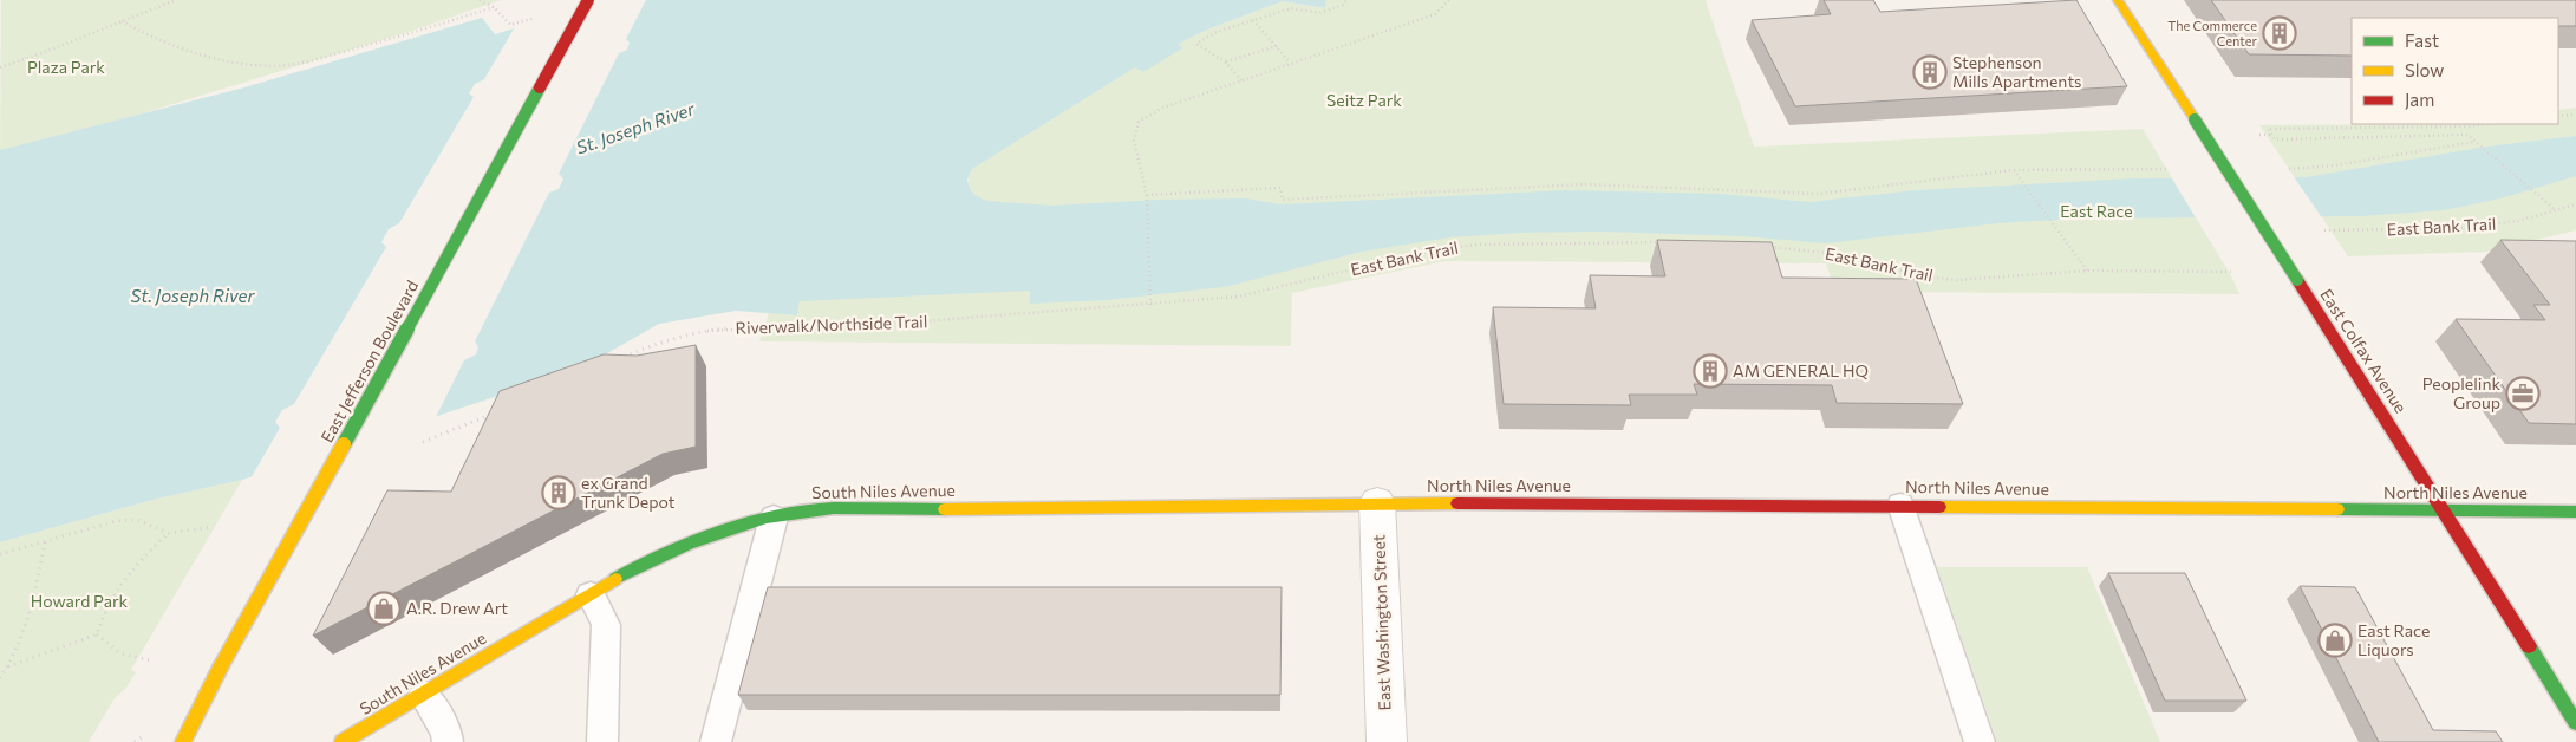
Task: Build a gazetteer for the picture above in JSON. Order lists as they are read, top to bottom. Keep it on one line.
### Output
{"streets":{"street":["East Colfax Avenue","East Jefferson Boulevard","North Niles Avenue","South Niles Avenue","East Washington Street"],"path":["East Bank Trail","Riverwalk/Northside Trail"]},"crossings":[["East Bank Trail","Riverwalk/Northside Trail"],["East Colfax Avenue","North Niles Avenue"],["North Niles Avenue","South Niles Avenue"],["North Niles Avenue","East Washington Street"],["South Niles Avenue","East Washington Street"]],"water":["St. Joseph River"],"parks":["Plaza Park","Seitz Park","East Race","Howard Park"],"places":{"building":["The Commerce Center","Stephenson Mills Apartments","AM GENERAL HQ","ex Grand Trunk Depot"],"office":["Peoplelink Group"],"shop":["A.R. Drew Art","East Race Liquors"]},"legend":["Fast","Slow","Jam"]}
